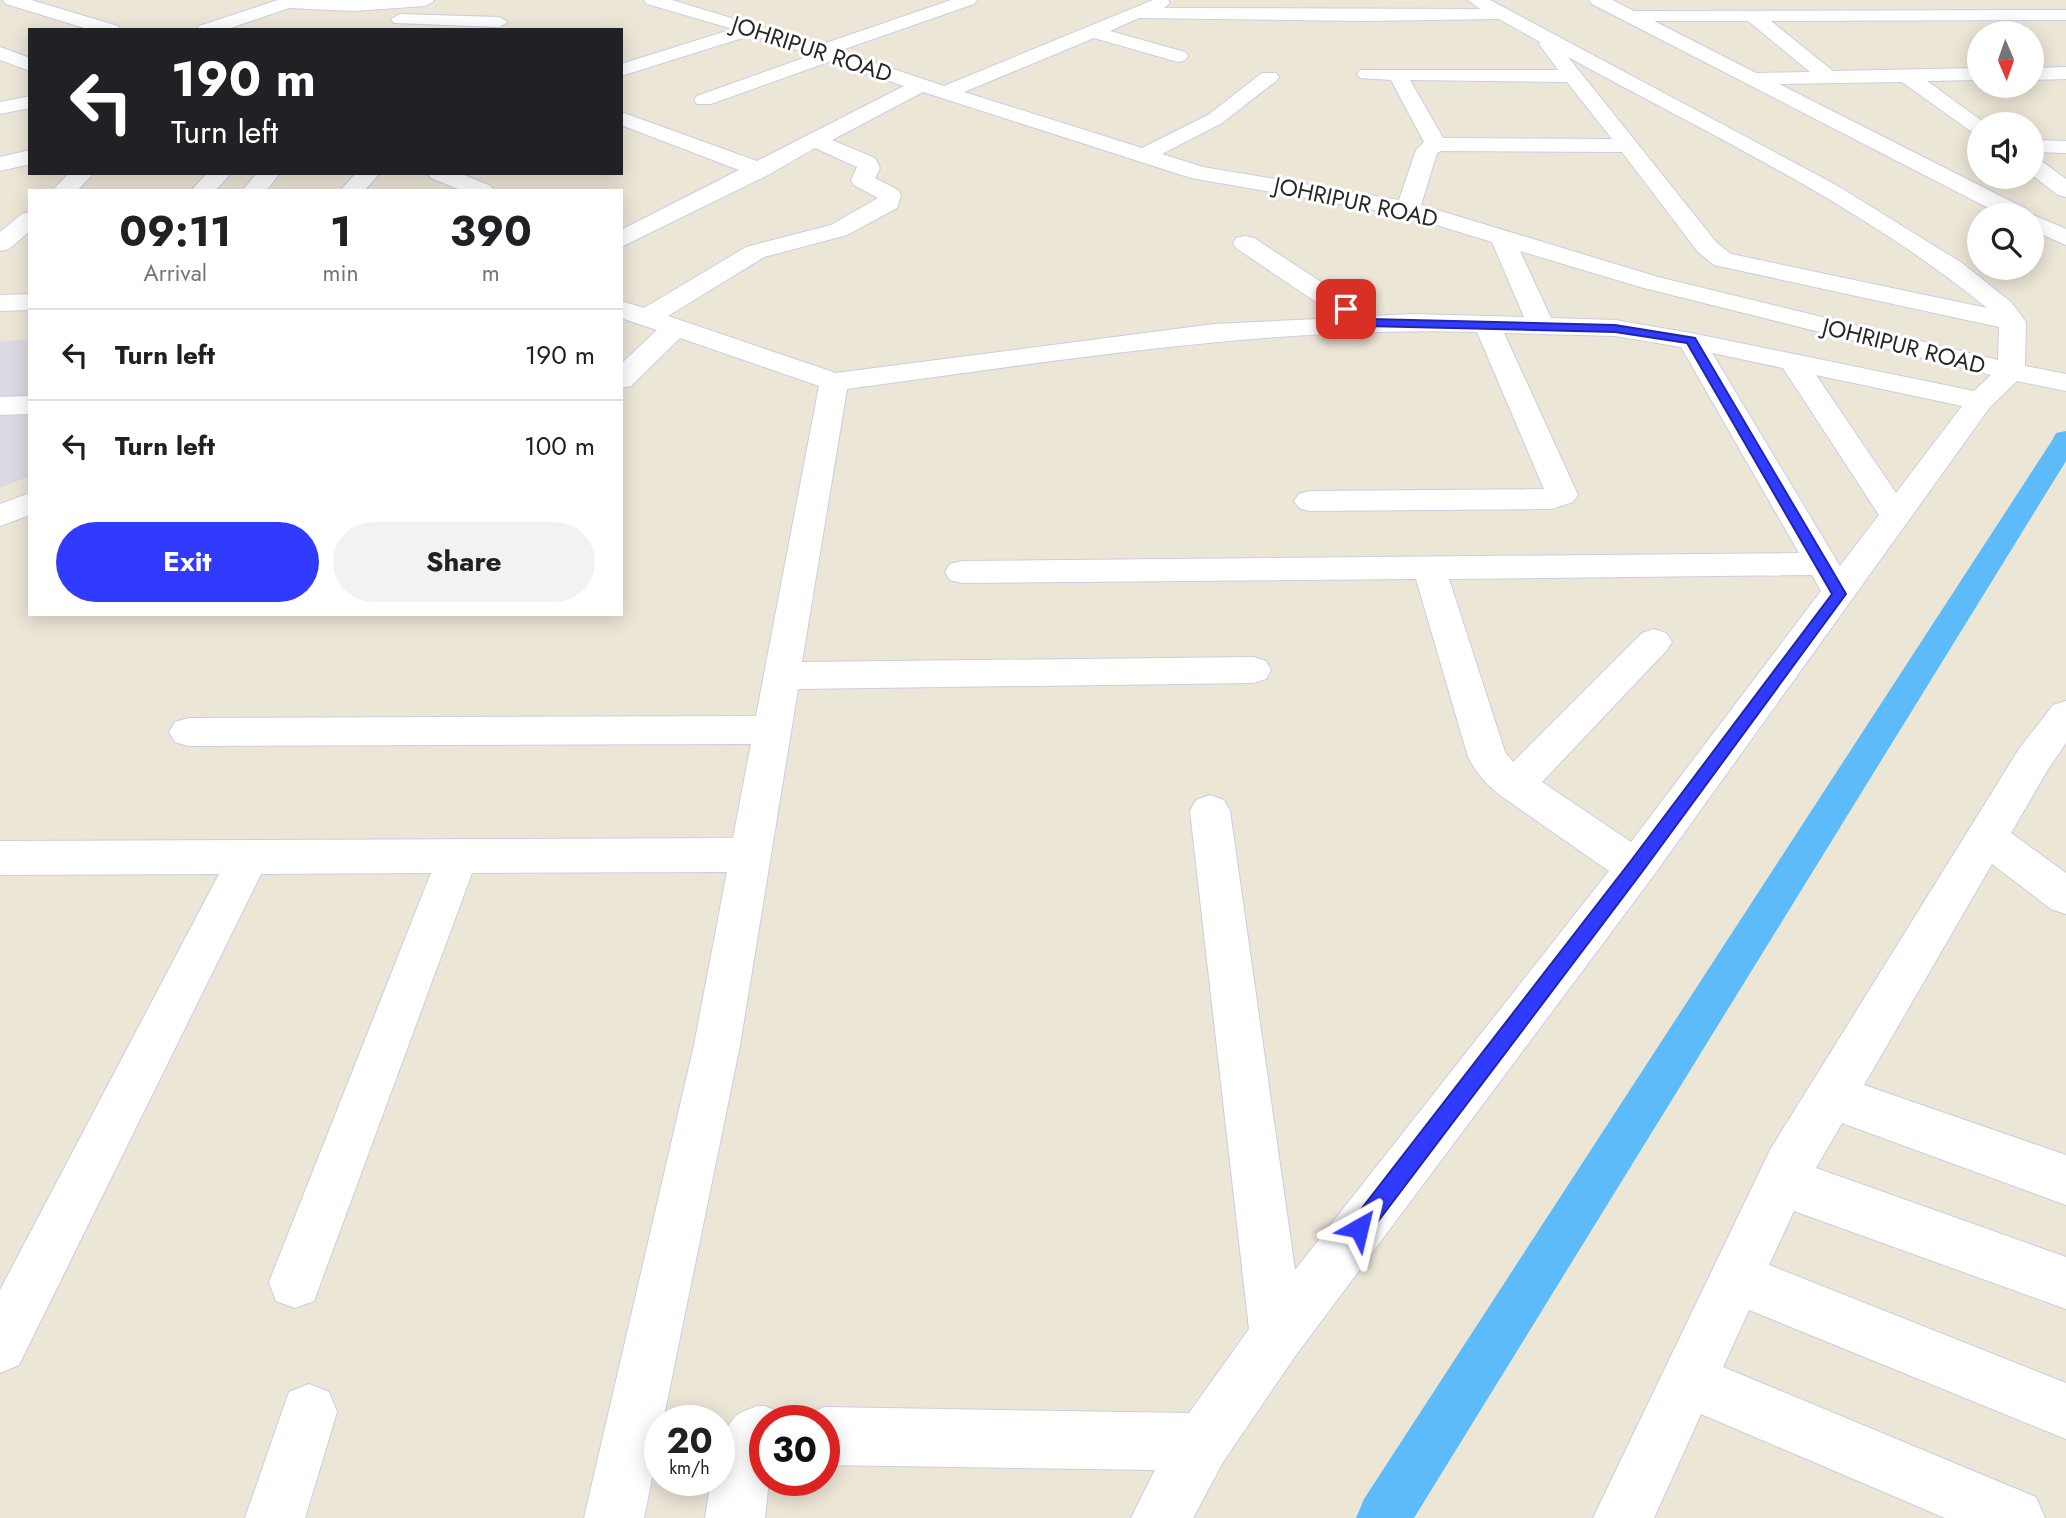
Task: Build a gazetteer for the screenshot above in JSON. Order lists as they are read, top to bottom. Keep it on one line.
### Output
{"streets":{"street":["JOHRIPUR ROAD"]},"north":"bottom","page":{"turn":["190 m","Turn left"],"eta":["09:11","Arrival","1","min","390","m"],"list":[{"name":"Turn left","value":"190 m"},{"name":"Turn left","value":"100 m"}],"buttons":["Exit","Share"],"speed":"20 km/h","limit":"30"}}
